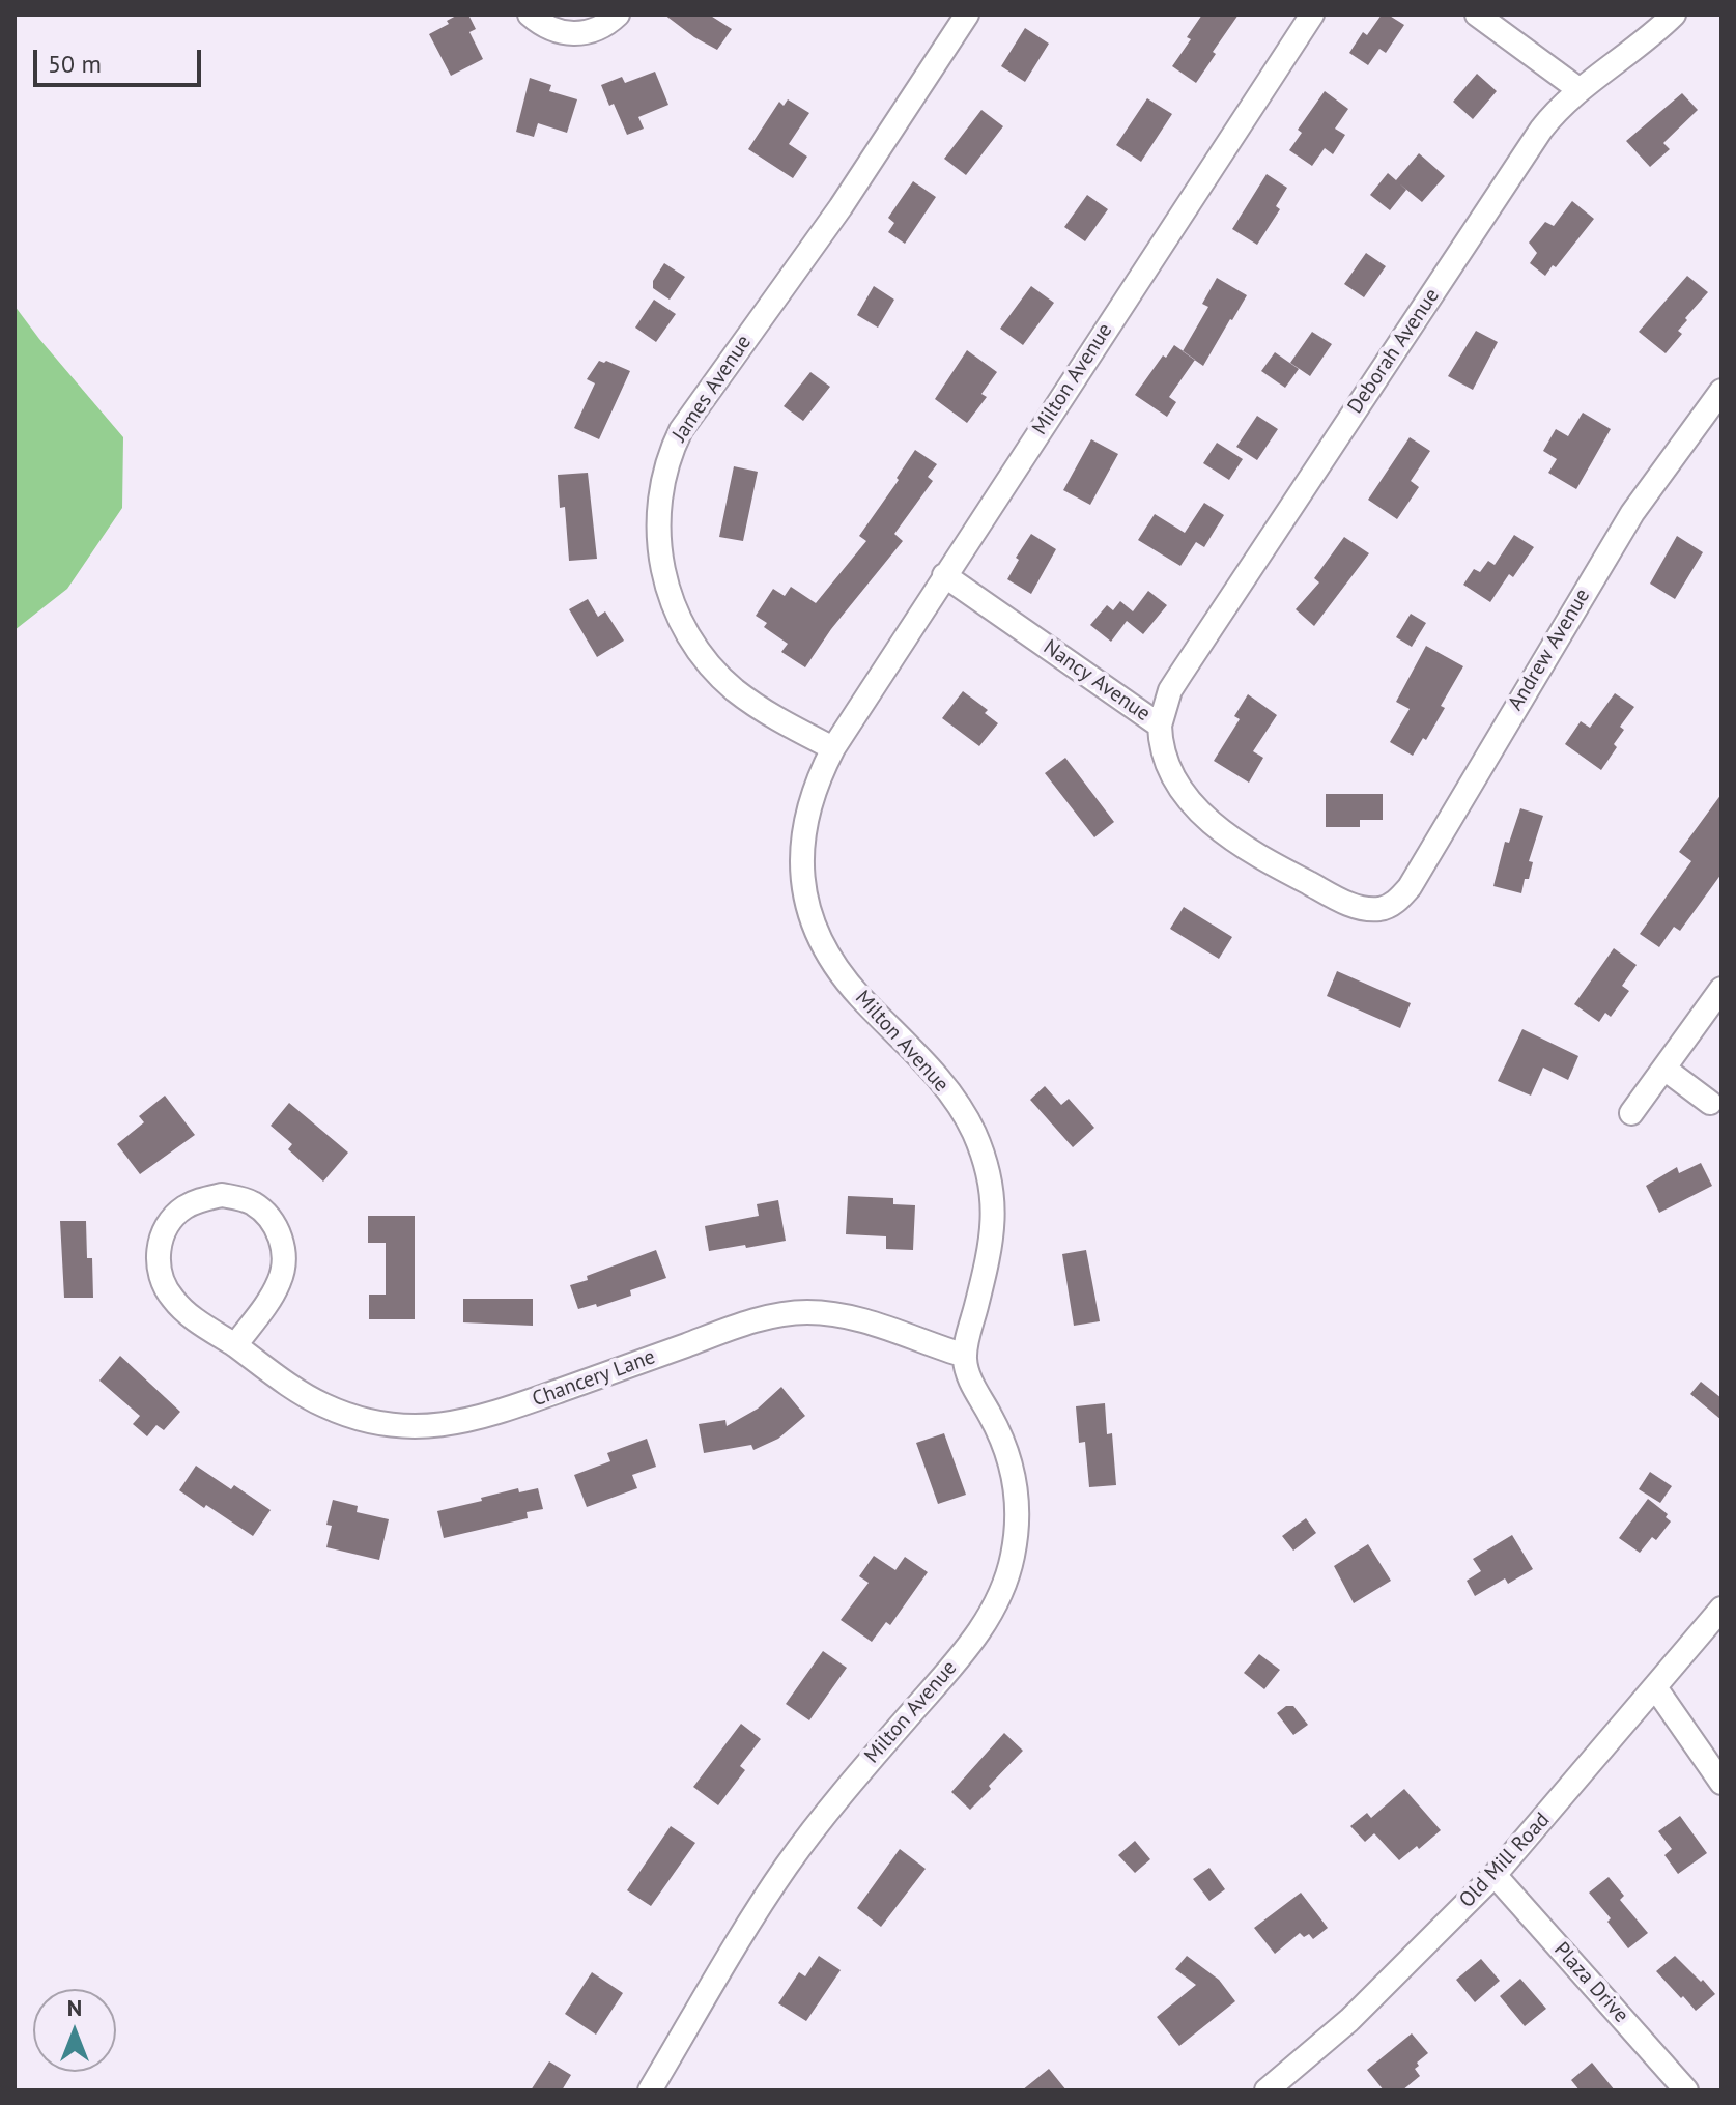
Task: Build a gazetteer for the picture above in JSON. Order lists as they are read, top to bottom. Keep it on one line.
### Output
{"streets":{"street":["Deborah Avenue","Milton Avenue","James Avenue","Andrew Avenue","Nancy Avenue","Chancery Lane","Old Mill Road","Plaza Drive"]},"crossings":[["Deborah Avenue","Nancy Avenue"],["Milton Avenue","James Avenue"],["Milton Avenue","Nancy Avenue"],["Milton Avenue","Chancery Lane"],["Andrew Avenue","Nancy Avenue"],["Old Mill Road","Plaza Drive"]],"scale_bar":"50 m","north":"top"}
